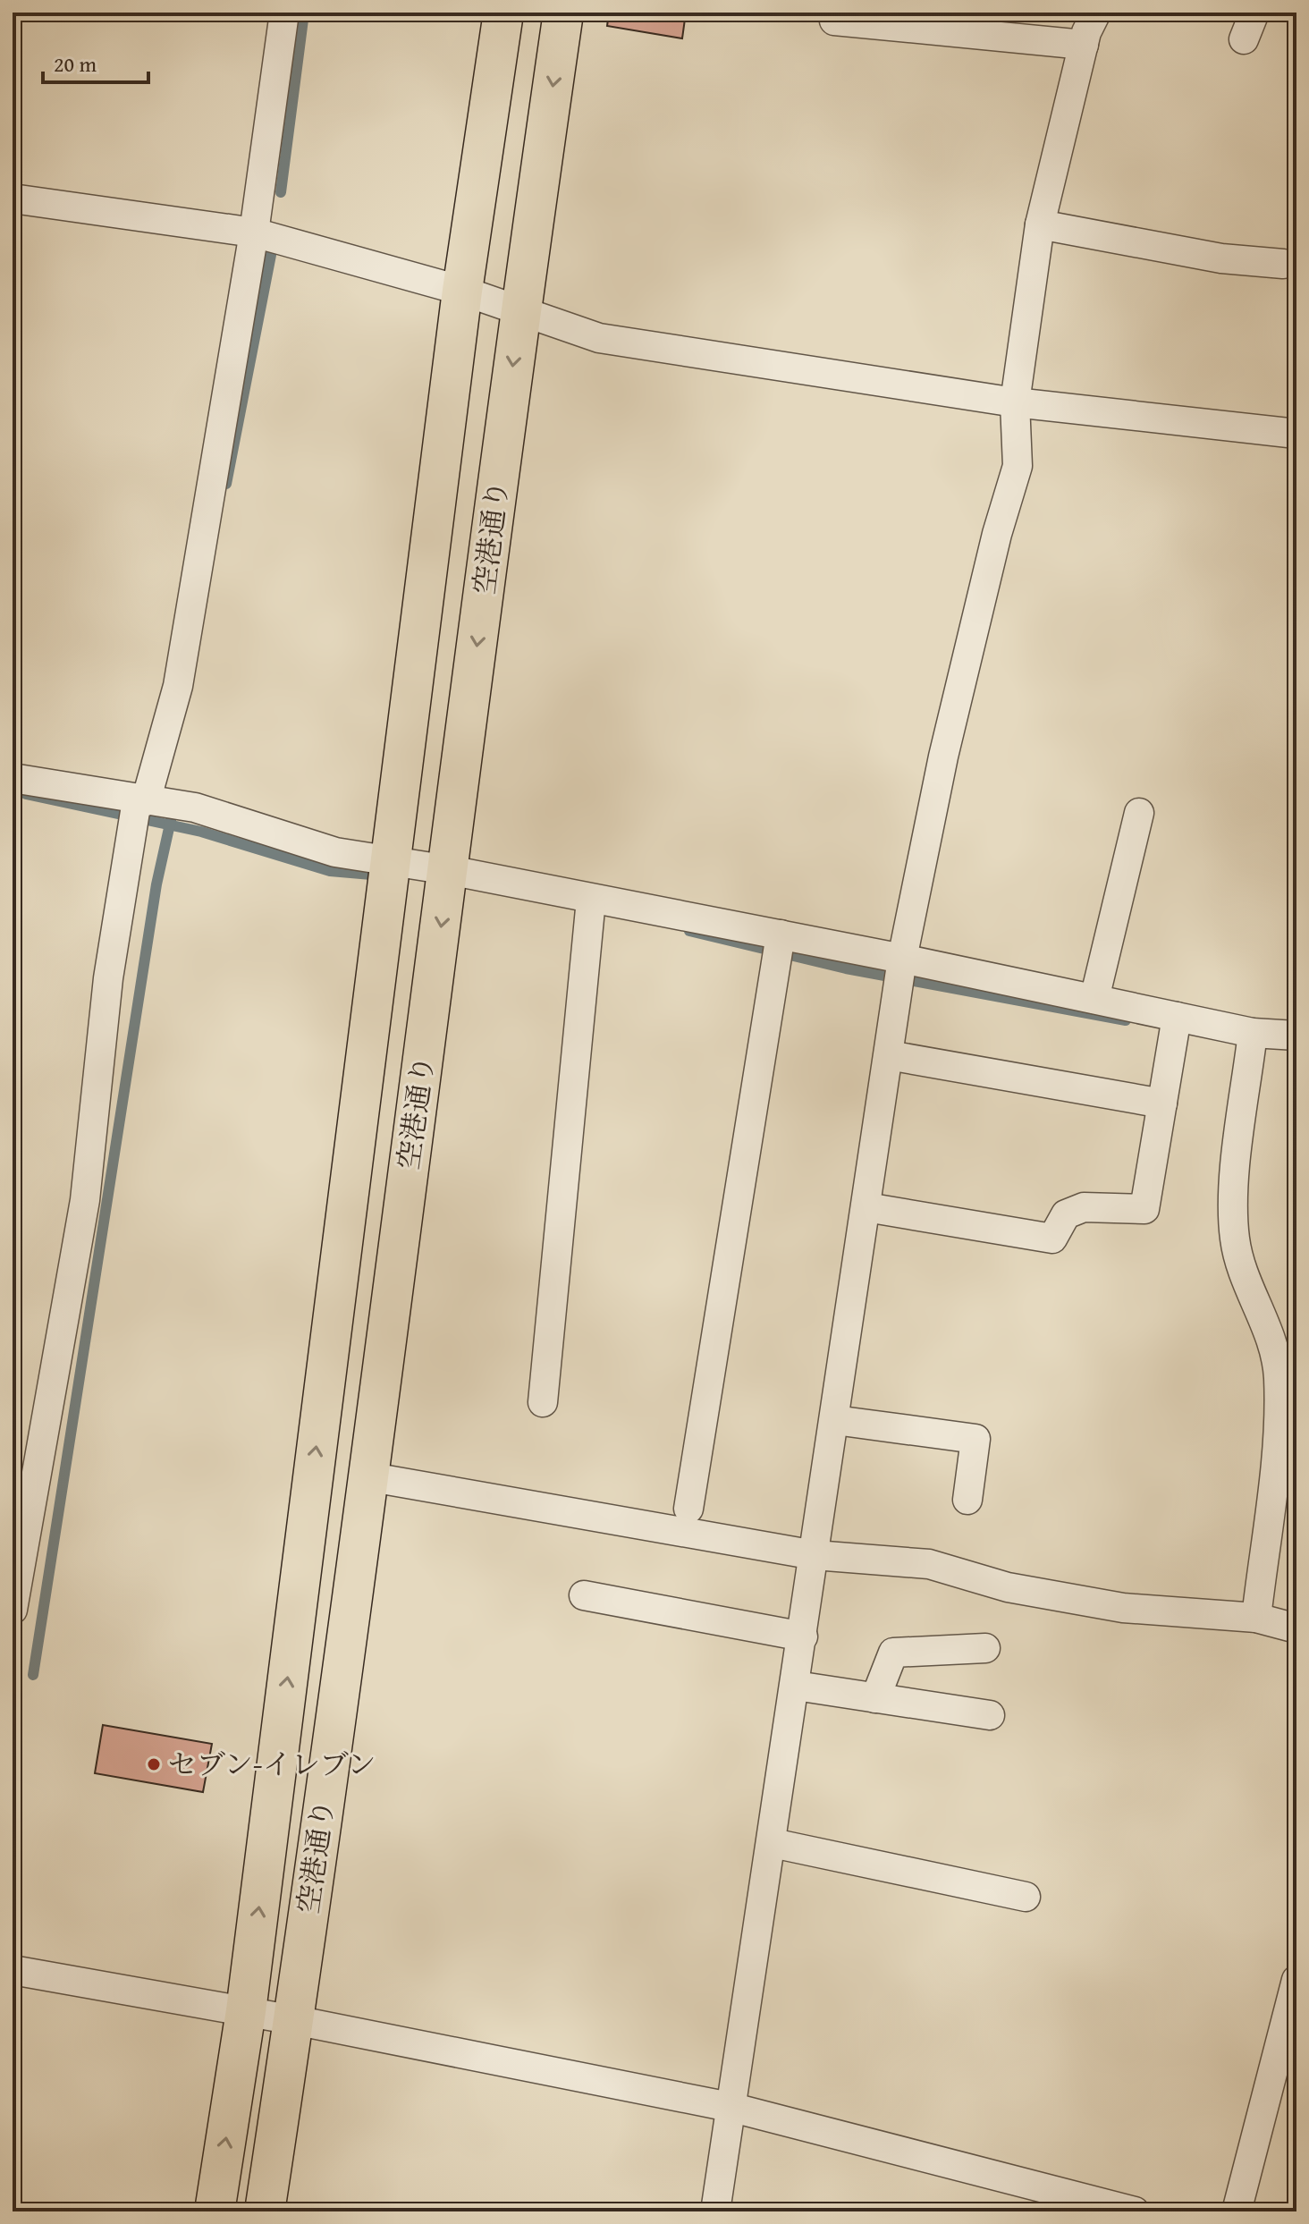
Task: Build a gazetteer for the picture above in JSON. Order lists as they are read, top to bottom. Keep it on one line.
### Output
{"streets":{"highway":["空港通り"]},"places":["セブン-イレブン"],"scale_bar":"20 m"}
